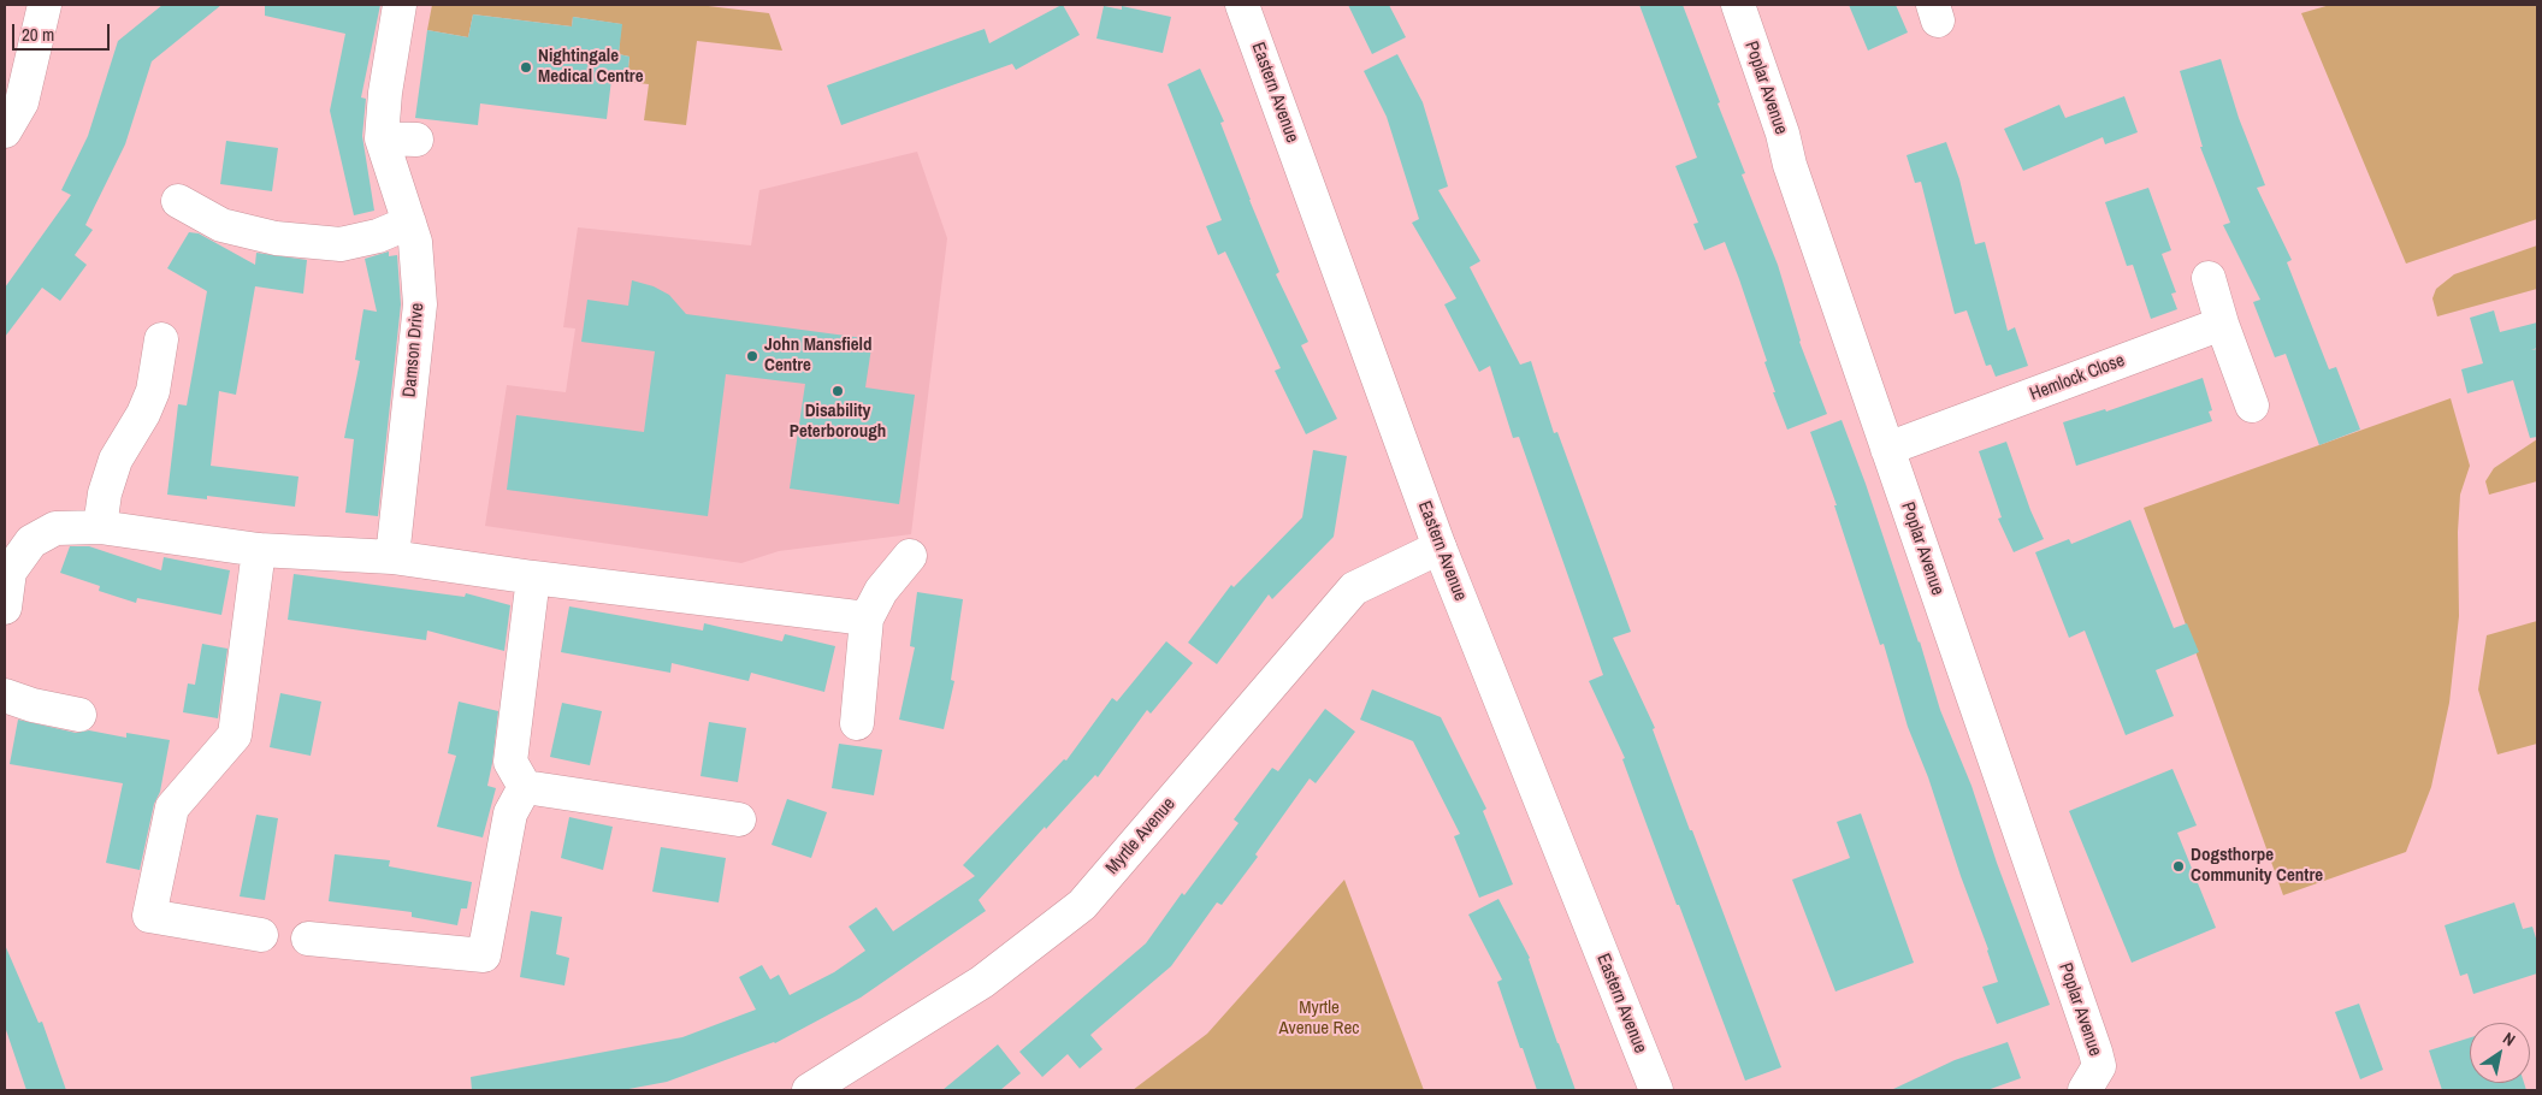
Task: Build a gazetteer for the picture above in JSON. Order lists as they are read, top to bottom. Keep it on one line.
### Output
{"streets":{"street":["Poplar Avenue","Eastern Avenue","Damson Drive","Hemlock Close","Myrtle Avenue"]},"crossings":[["Poplar Avenue","Hemlock Close"],["Eastern Avenue","Myrtle Avenue"]],"parks":["Myrtle Avenue Rec"],"places":["Nightingale Medical Centre","John Mansfield Centre","Disability Peterborough","Dogsthorpe Community Centre"],"scale_bar":"20 m","north":"top right"}
